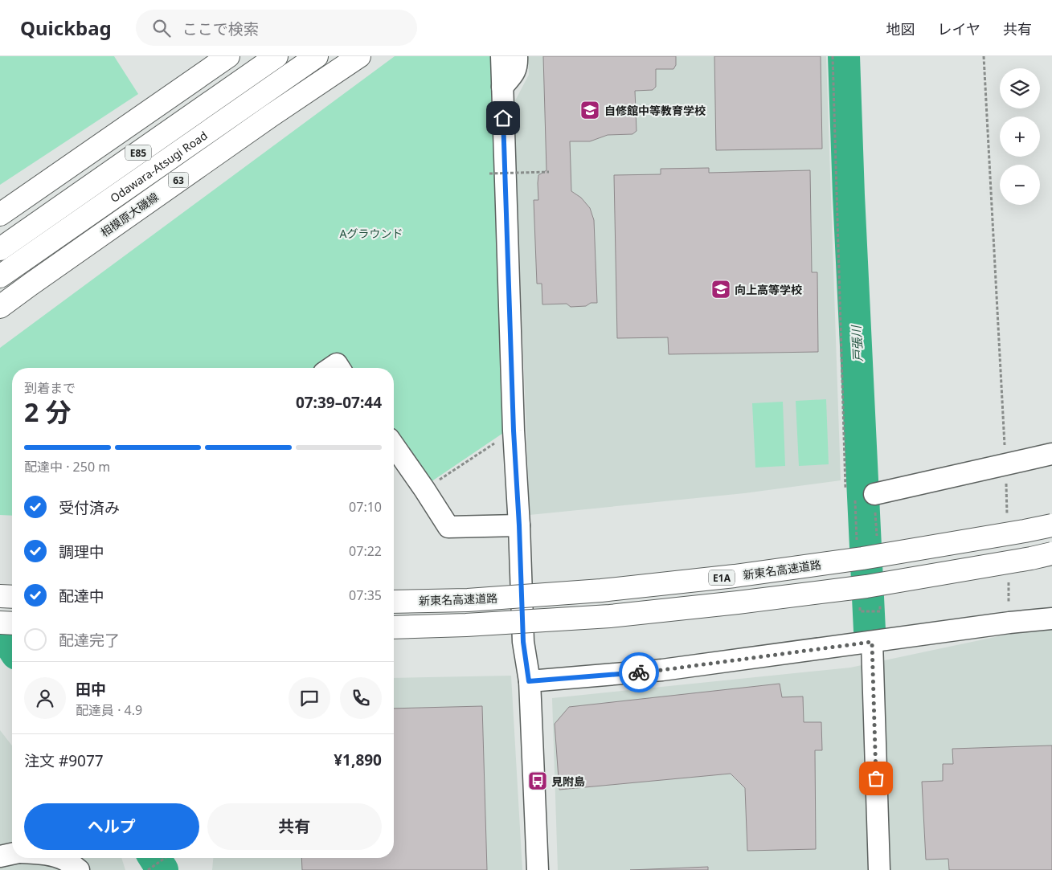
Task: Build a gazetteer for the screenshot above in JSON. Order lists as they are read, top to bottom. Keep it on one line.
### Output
{"streets":{"main road":["E85","Odawara-Atsugi Road","63","相模原大磯線","新東名高速道路","E1A"]},"water":["戸張川"],"parks":["Aグラウンド"],"places":{"school or university":["自修館中等教育学校","向上高等学校"],"bus stop":["見附島"]},"page":{"header":"Quickbag","search":"ここで検索","nav":["地図","レイヤ","共有"],"map_buttons":["+","−"],"heading":["2 分","到着まで","07:39–07:44"],"panel":["田中","配達員 · 4.9","注文 #9077","¥1,890"],"bar":"配達中 · 250 m","list":[["受付済み","07:10"],["調理中","07:22"],["配達中","07:35"],"配達完了"],"buttons":["ヘルプ","共有"]}}
